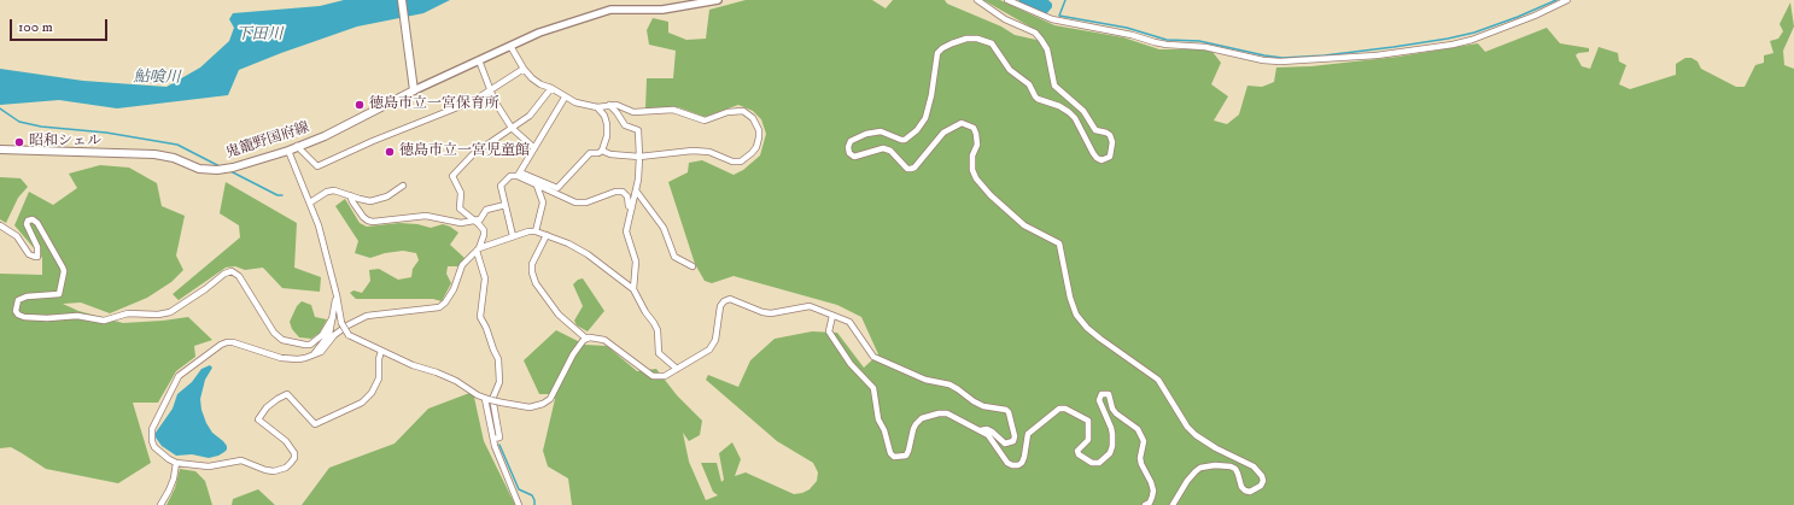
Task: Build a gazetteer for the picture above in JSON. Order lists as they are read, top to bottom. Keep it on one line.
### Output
{"streets":{"main road":["鬼籠野国府線"]},"water":["下田川","鮎喰川"],"places":["徳島市立一宮保育所","昭和シェル","徳島市立一宮児童館"],"scale_bar":"100 m"}
